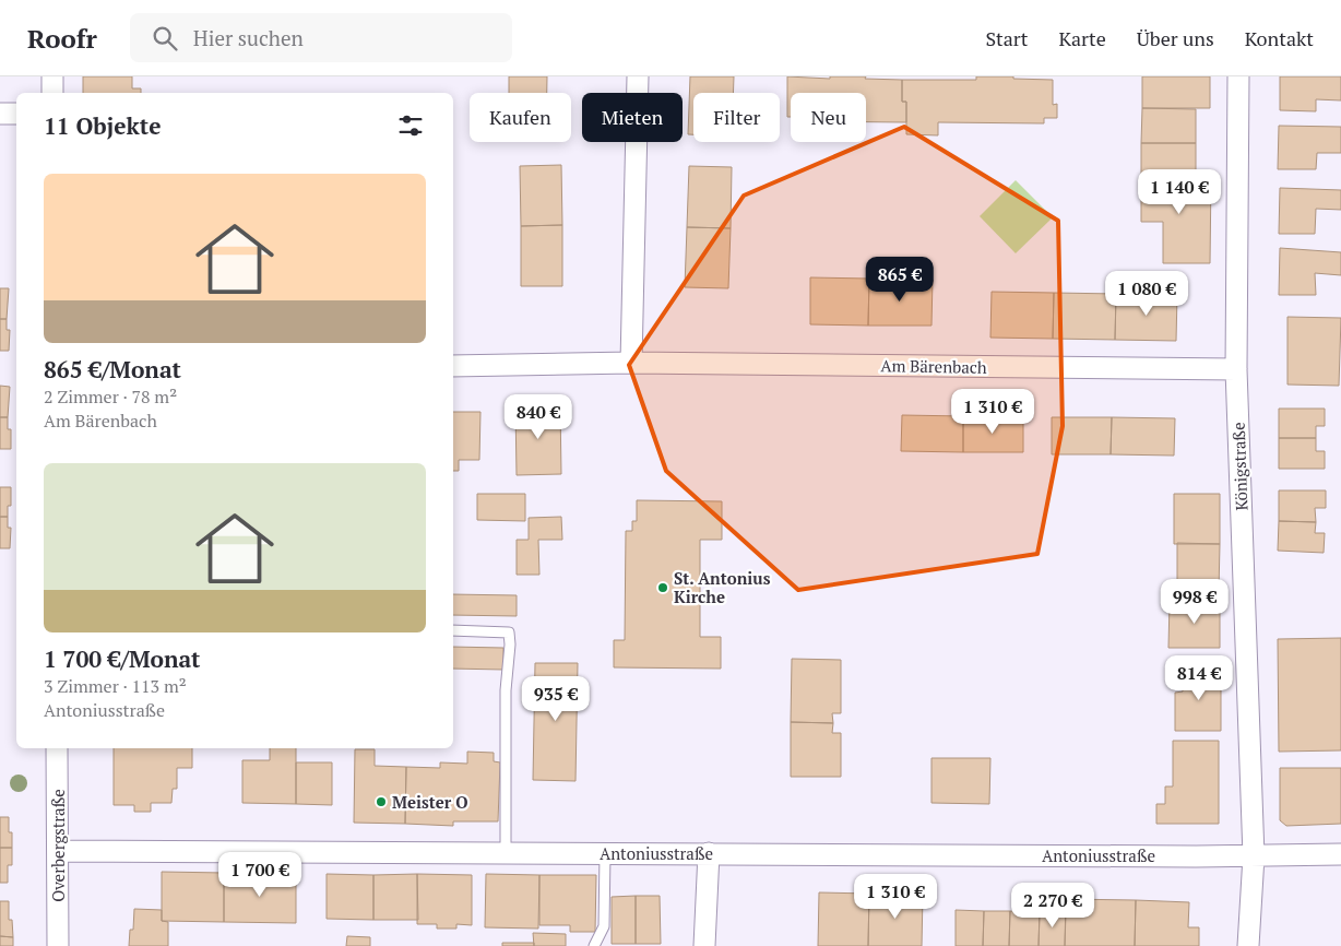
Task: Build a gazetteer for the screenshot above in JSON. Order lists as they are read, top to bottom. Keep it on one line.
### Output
{"streets":{"street":["Am Bärenbach","Königstraße","Overbergstraße","Antoniusstraße"]},"crossings":[["Am Bärenbach","Königstraße"],["Königstraße","Antoniusstraße"],["Overbergstraße","Antoniusstraße"]],"places":["St. Antonius Kirche","Meister O"],"page":{"header":"Roofr","search":"Hier suchen","nav":["Start","Karte","Über uns","Kontakt"],"chip":["Kaufen","Mieten","Filter","Neu"],"heading":"11 Objekte","list":[{"name":"865 €/Monat","note":"2 Zimmer · 78 m² · Am Bärenbach"},{"name":"1 700 €/Monat","note":"3 Zimmer · 113 m² · Antoniusstraße"}],"price":["1 140 €","865 €","1 080 €","1 310 €","840 €","998 €","814 €","935 €","1 700 €","1 310 €","2 270 €"]}}
